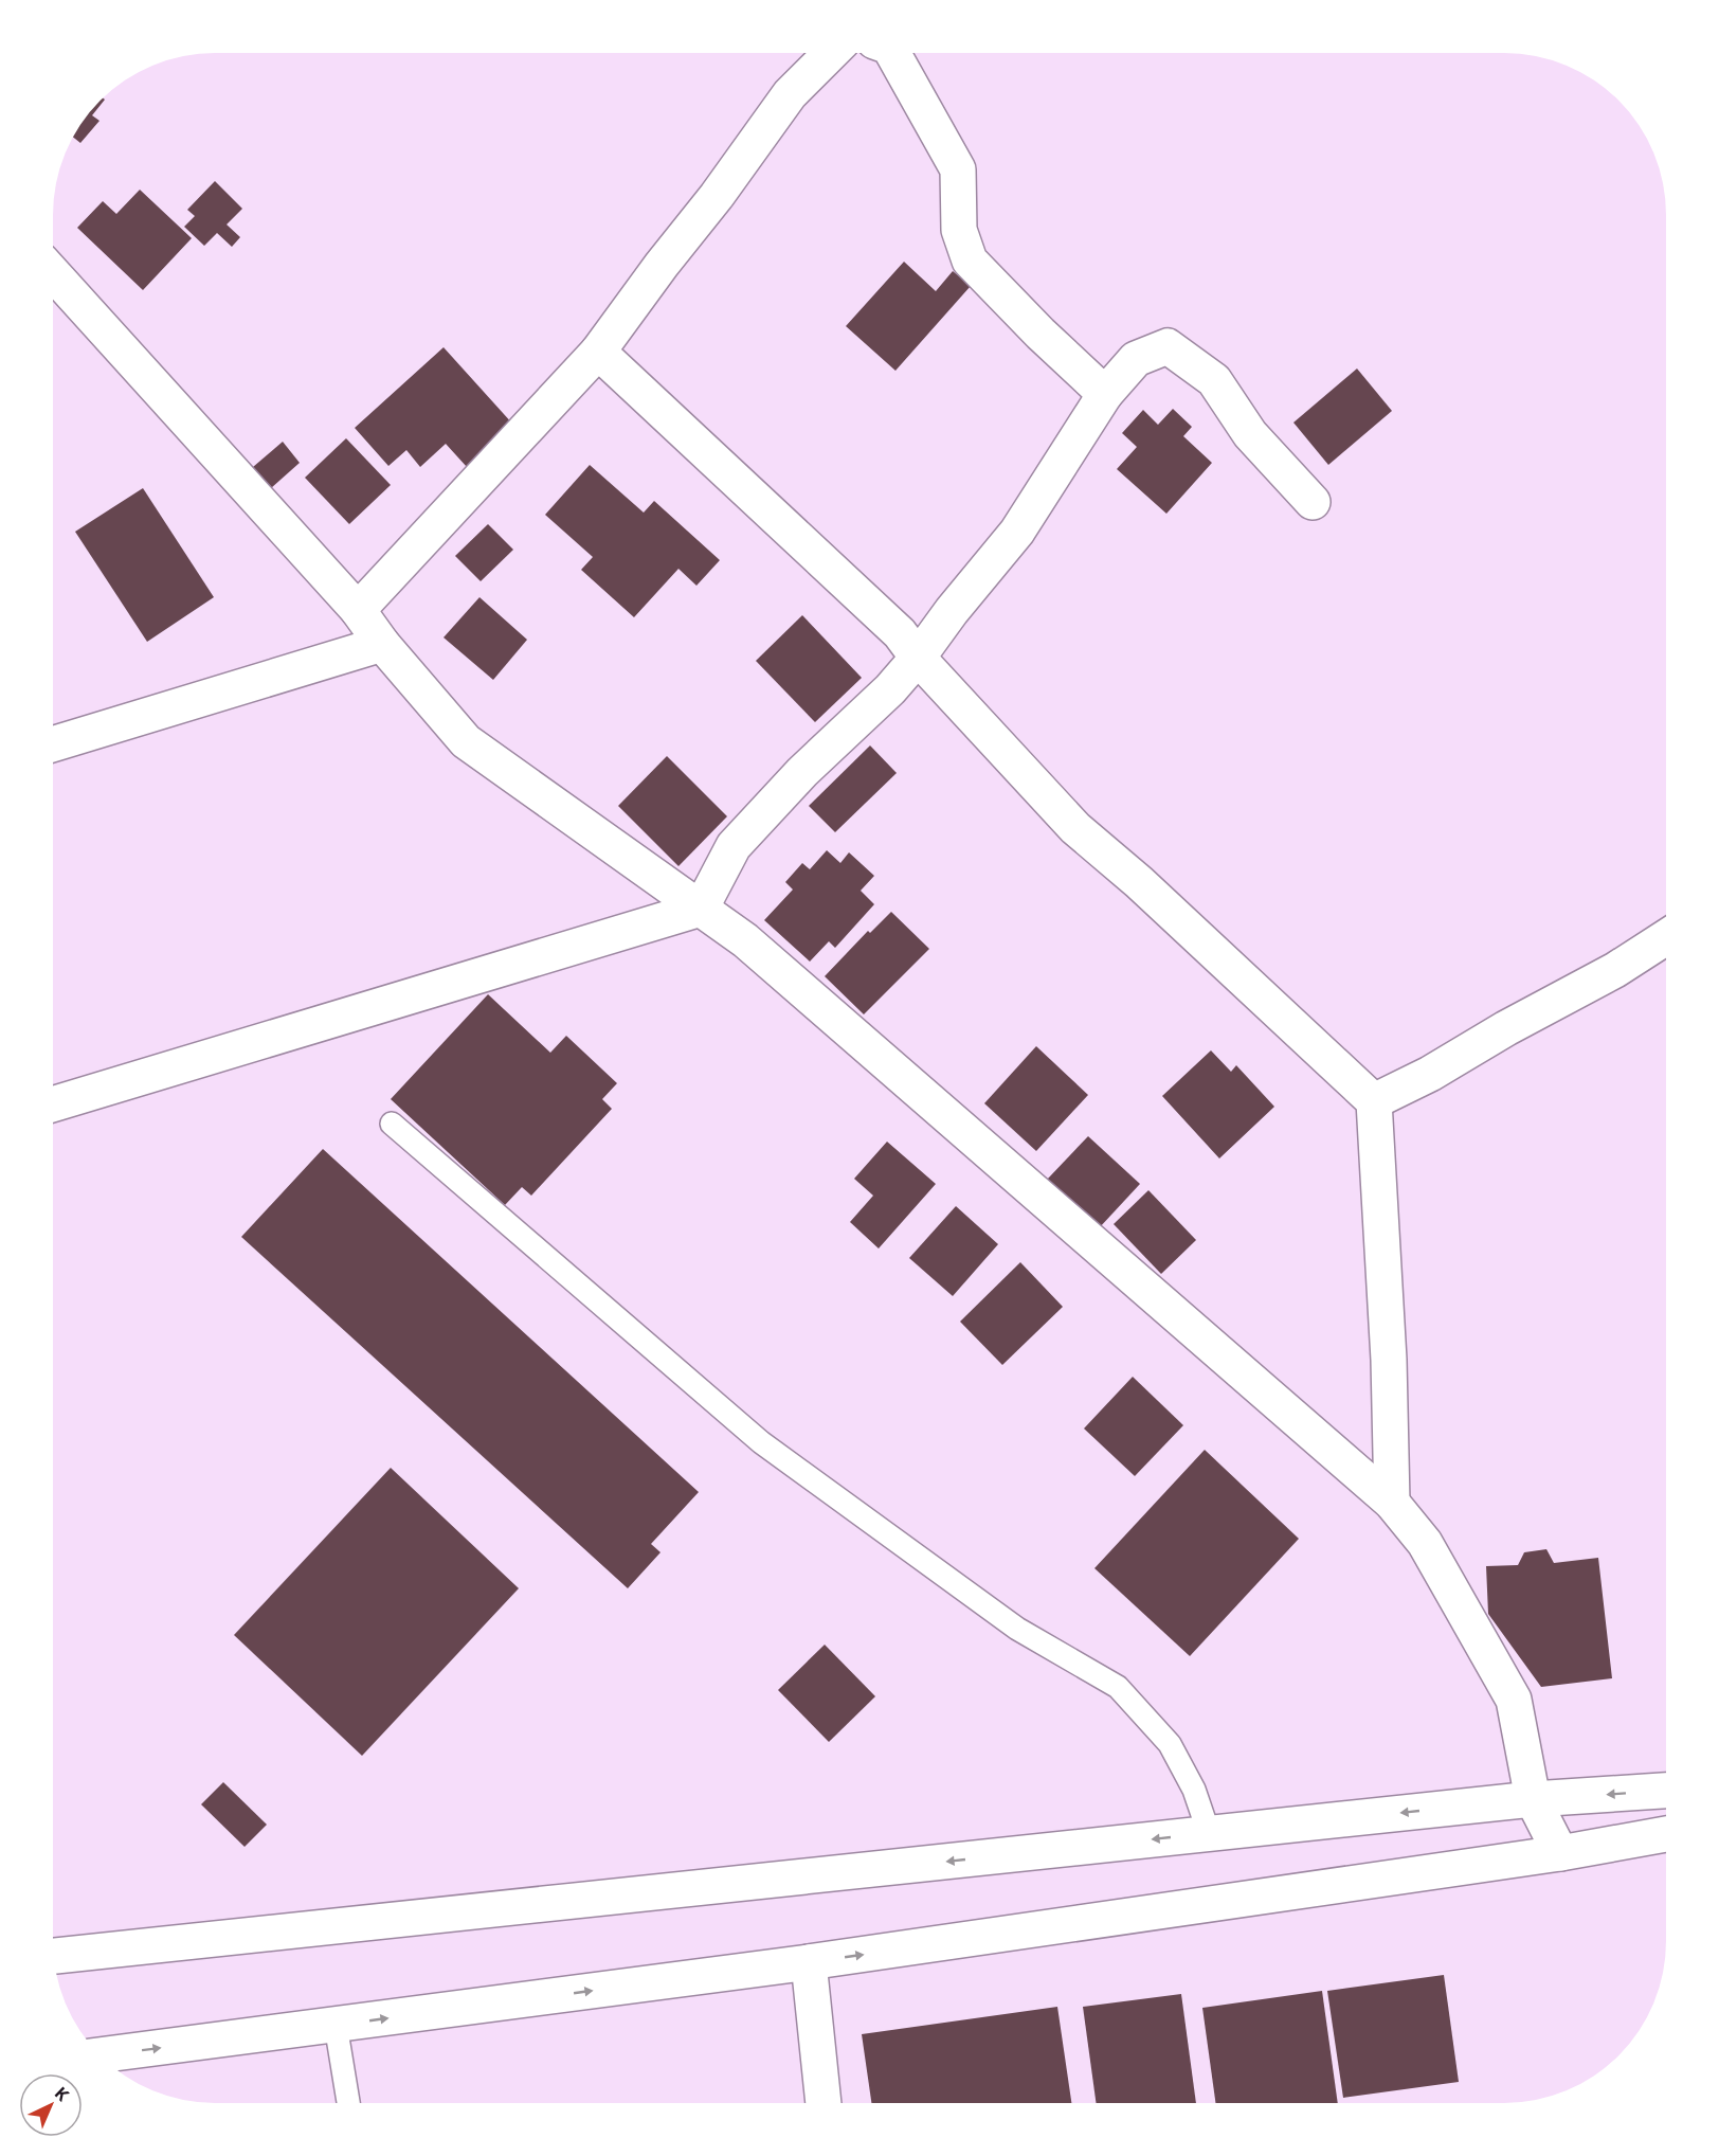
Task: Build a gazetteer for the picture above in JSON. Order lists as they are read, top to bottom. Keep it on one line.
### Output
{"north":"top right"}
